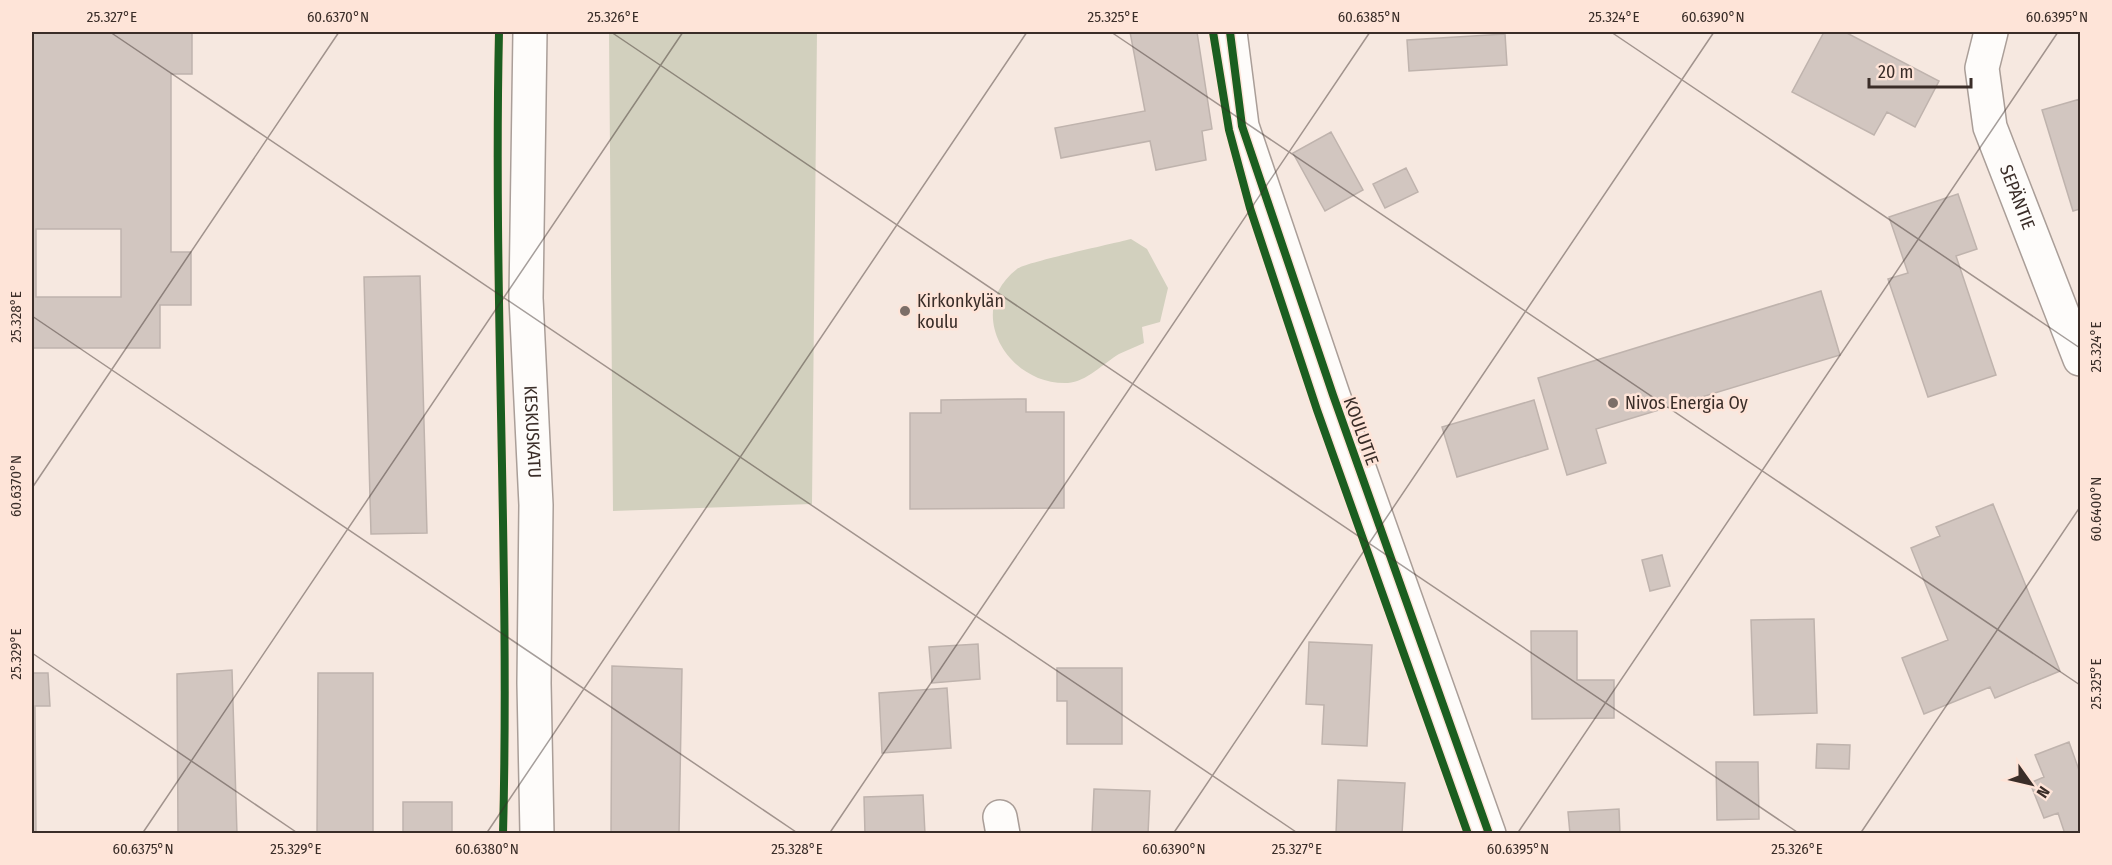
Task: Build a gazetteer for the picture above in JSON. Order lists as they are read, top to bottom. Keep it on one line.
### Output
{"streets":{"street":["SEPÄNTIE","KOULUTIE","KESKUSKATU"]},"places":["Kirkonkylän koulu","Nivos Energia Oy"],"scale_bar":"20 m","north":"bottom right","coordinates":["25.327°E","60.6370°N","25.326°E","25.325°E","60.6385°N","25.324°E","60.6390°N","60.6395°N","25.328°E","60.6400°N","25.329°E","60.6375°N","60.6380°N"]}
